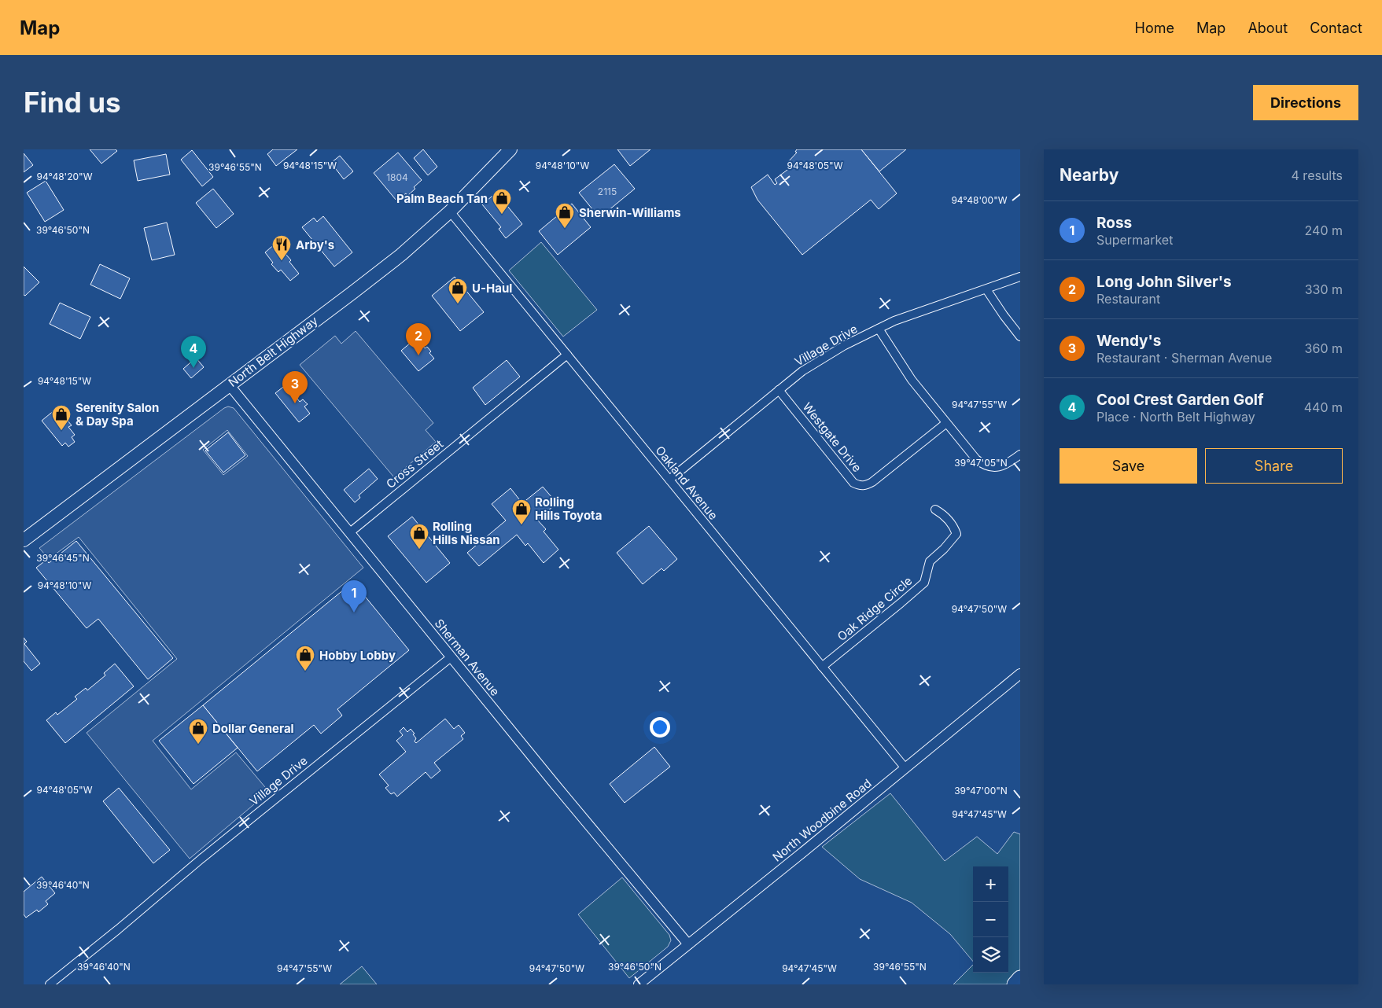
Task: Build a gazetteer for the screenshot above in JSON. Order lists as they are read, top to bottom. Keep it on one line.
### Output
{"streets":{"main road":["North Belt Highway"],"street":["Village Drive","Westgate Drive","Cross Street","Oakland Avenue","Oak Ridge Circle","Sherman Avenue","North Woodbine Road"]},"crossings":[["Village Drive","Westgate Drive"],["Village Drive","Oakland Avenue"],["Village Drive","Sherman Avenue"],["North Belt Highway","Oakland Avenue"],["North Belt Highway","Sherman Avenue"],["Cross Street","Oakland Avenue"],["Cross Street","Sherman Avenue"],["Oakland Avenue","Oak Ridge Circle"],["Oakland Avenue","North Woodbine Road"],["Sherman Avenue","North Woodbine Road"]],"places":{"shop":["Palm Beach Tan","Sherwin-Williams","U-Haul","Serenity Salon & Day Spa","Rolling Hills Toyota","Rolling Hills Nissan","Hobby Lobby","Dollar General"],"restaurant":["Arby's"]},"house_numbers":["1804","2115"],"page":{"header":"Map","nav":["Home","Map","About","Contact"],"buttons":["Directions",["Save","Share"]],"title":"Find us","heading":["Nearby","4 results"],"list":[{"mark":"1","name":"Ross","note":"Supermarket","value":"240 m"},{"mark":"2","name":"Long John Silver's","note":"Restaurant","value":"330 m"},{"mark":"3","name":"Wendy's","note":"Restaurant · Sherman Avenue","value":"360 m"},{"mark":"4","name":"Cool Crest Garden Golf","note":"Place · North Belt Highway","value":"440 m"}],"pins":["2","4","3","1"],"map_buttons":["+","−"]},"coordinates":["94°48'15\"W","94°48'10\"W","94°48'05\"W","39°46'55\"N","94°48'20\"W","94°48'00\"W","39°46'50\"N","94°47'55\"W","39°47'05\"N","39°46'45\"N","94°47'50\"W","39°47'00\"N","94°47'45\"W","39°46'40\"N"]}
